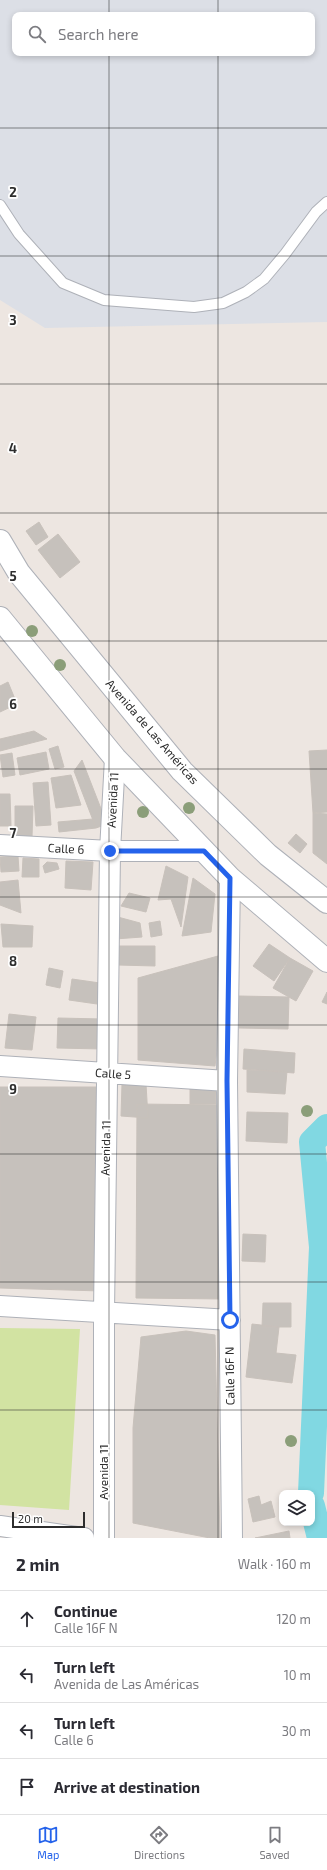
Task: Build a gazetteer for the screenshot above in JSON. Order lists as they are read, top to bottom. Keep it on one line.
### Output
{"streets":{"main road":["Avenida de Las Américas"],"street":["Avenida 11","Calle 6","Calle 5","Calle 16F N"]},"crossings":[["Avenida 11","Calle 6"],["Avenida 11","Calle 5"],["Calle 5","Calle 16F N"]],"scale_bar":"20 m","page":{"search":"Search here","scale":"20 m","heading":["2 min","Walk · 160 m"],"list":[["Continue","Calle 16F N","120 m"],["Turn left","Avenida de Las Américas","10 m"],["Turn left","Calle 6","30 m"],"Arrive at destination"],"nav":["Map","Directions","Saved"]},"grid":{"rows":["2","3","4","5","6","7","8","9"]}}
